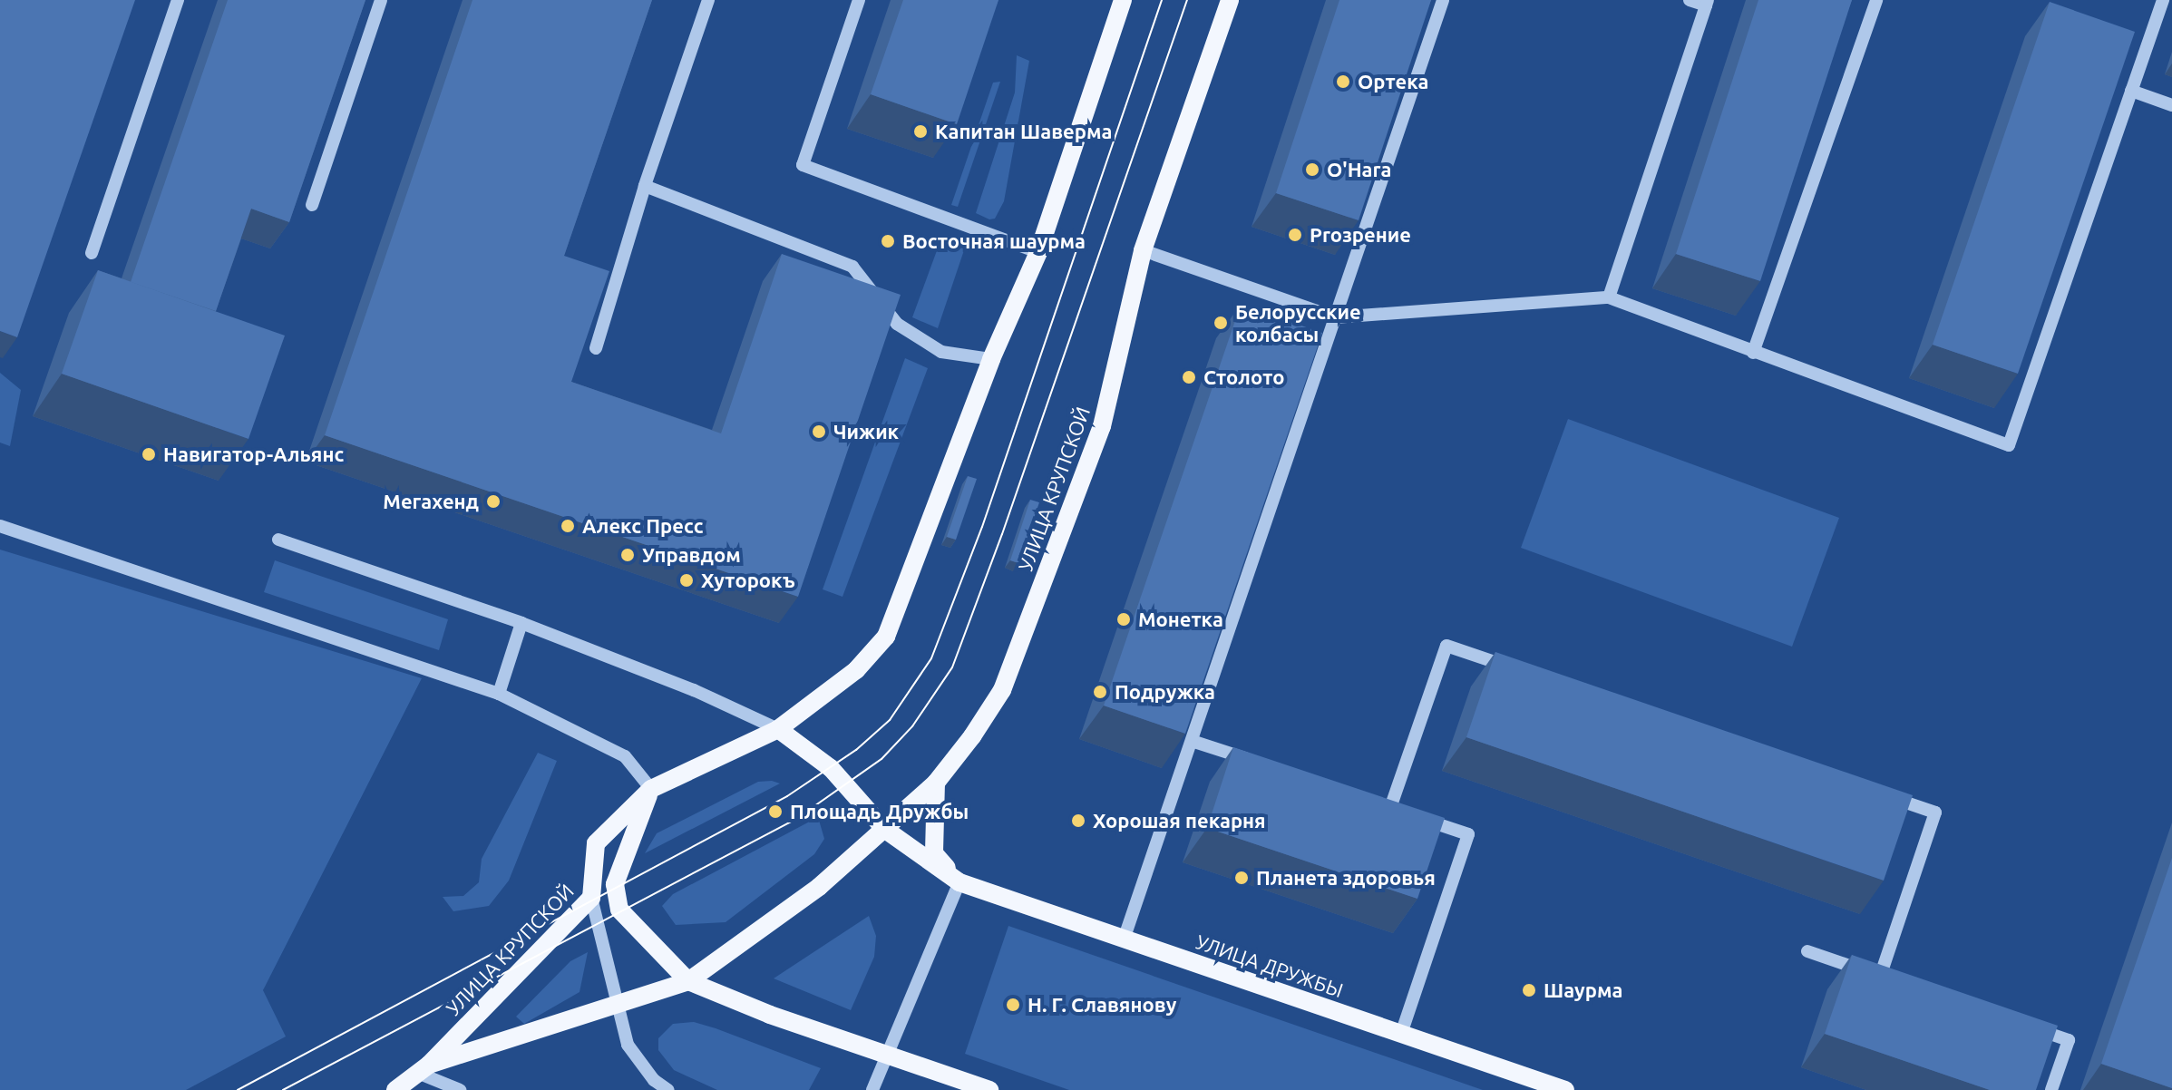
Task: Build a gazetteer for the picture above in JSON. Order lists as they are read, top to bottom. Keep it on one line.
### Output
{"streets":{"main road":["УЛИЦА КРУПСКОЙ","УЛИЦА ДРУЖБЫ"]},"places":["Ортека","Капитан Шаверма","O'Hara","Proзрение","Восточная шаурма","Белорусские колбасы","Столото","Чижик","Навигатор-Альянс","Мегахенд","Алекс Пресс","Управдом","Хуторокъ","Монетка","Подружка","Площадь Дружбы","Хорошая пекарня","Планета здоровья","Шаурма","Н. Г. Славянову"]}
